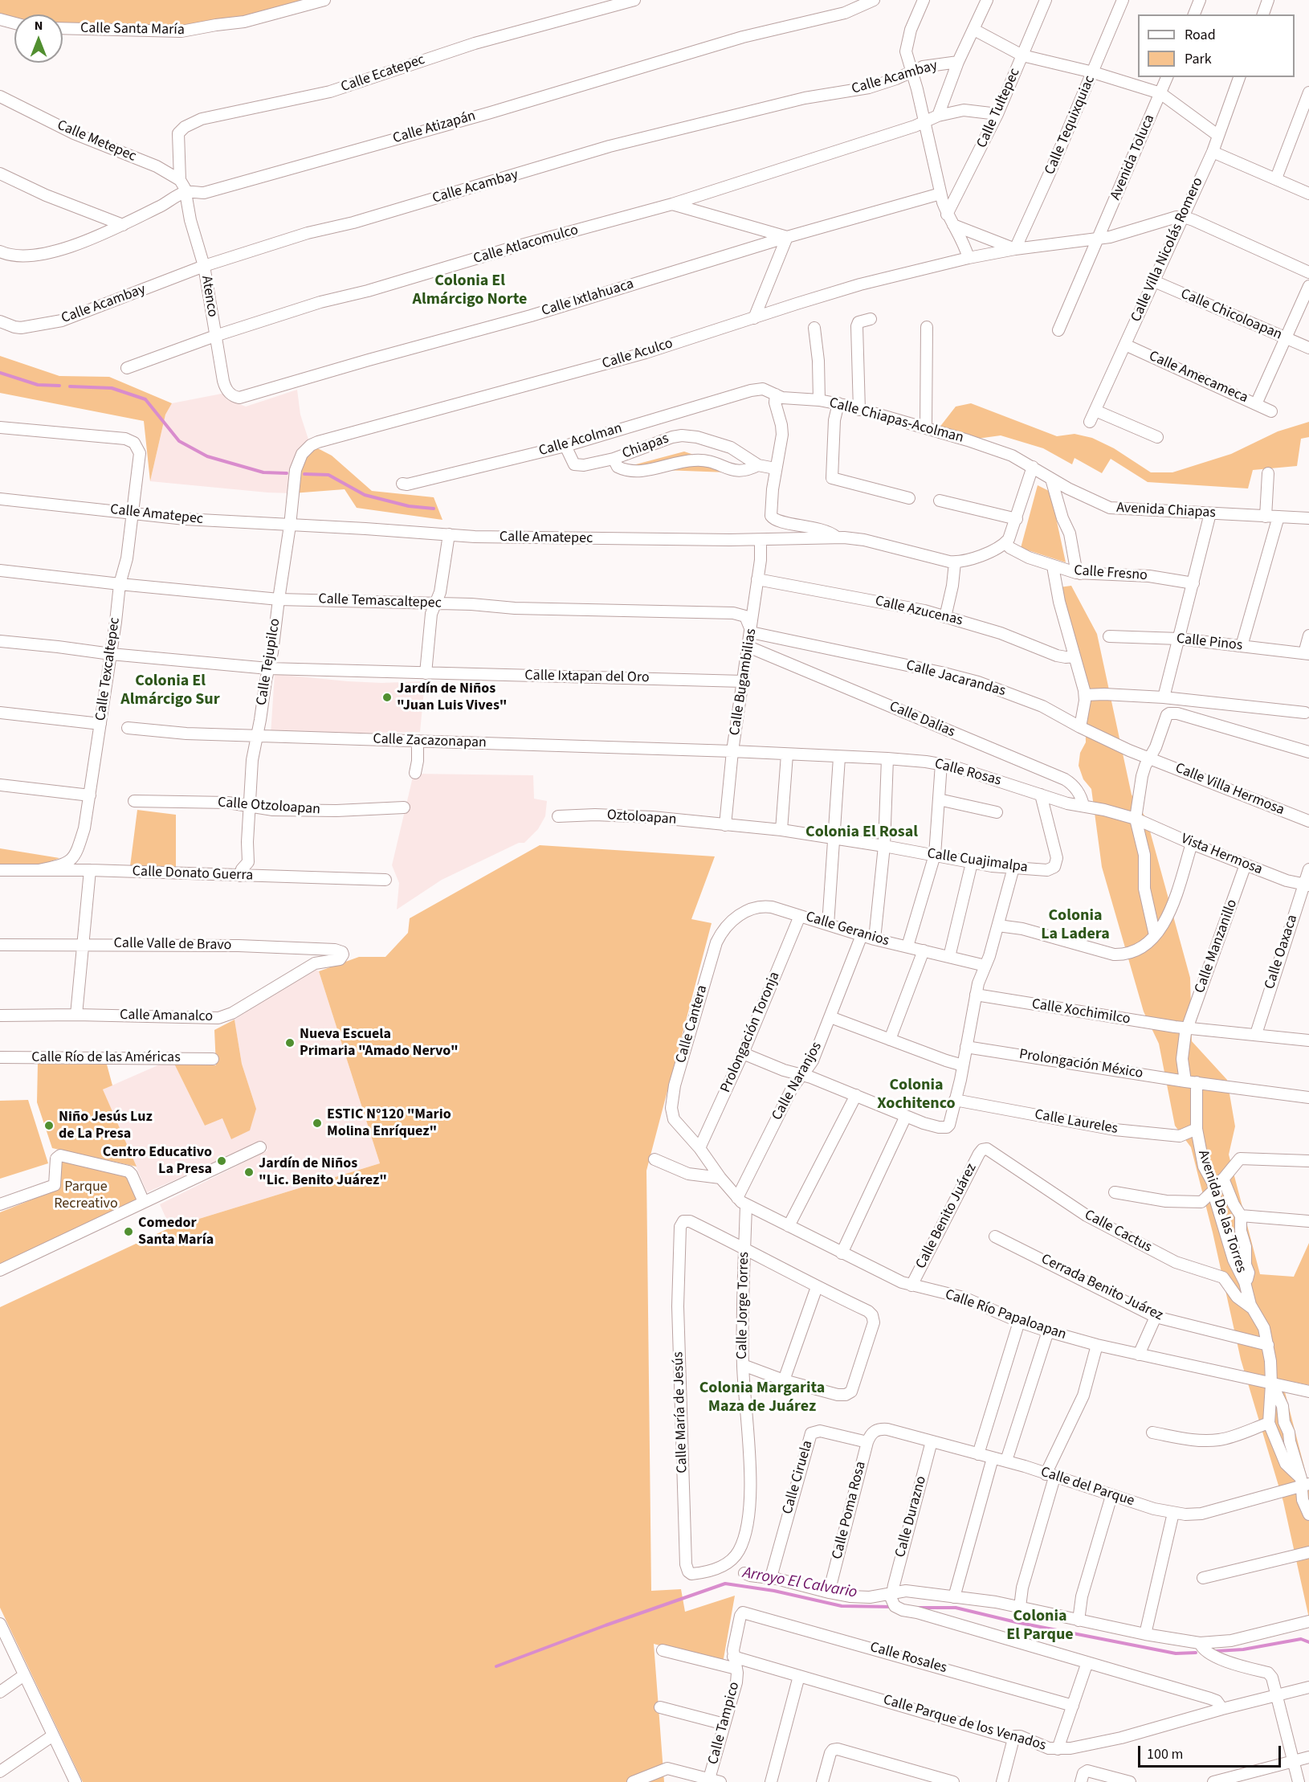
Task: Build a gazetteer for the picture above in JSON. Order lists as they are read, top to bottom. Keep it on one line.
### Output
{"streets":{"street":["Calle Santa María","Calle Ecatepec","Calle Acambay","Calle Tultepec","Calle Tequixquiac","Calle Atizapán","Calle Metepec","Avenida Toluca","Calle Atlacomulco","Calle Villa Nicolás Romero","Atenco","Calle Ixtlahuaca","Calle Chicoloapan","Calle Aculco","Calle Amecameca","Calle Chiapas-Acolman","Calle Acolman","Chiapas","Avenida Chiapas","Calle Amatepec","Calle Fresno","Calle Temascaltepec","Calle Azucenas","Calle Pinos","Calle Tejupilco","Calle Texcaltepec","Calle Ixtapan del Oro","Calle Jacarandas","Calle Bugambilias","Calle Dalias","Calle Zacazonapan","Calle Rosas","Calle Villa Hermosa","Calle Otzoloapan","Oztoloapan","Vista Hermosa","Calle Cuajimalpa","Calle Donato Guerra","Calle Geranios","Calle Valle de Bravo","Calle Manzanillo","Calle Oaxaca","Calle Xochimilco","Calle Amanalco","Calle Cantera","Prolongación Toronja","Calle Río de las Américas","Prolongación México","Calle Naranjos","Calle Laureles","Avenida De las Torres","Calle Benito Juárez","Calle Cactus","Cerrada Benito Juárez","Calle Jorge Torres","Calle Río Papaloapan","Calle María de Jesús","Calle Ciruela","Calle del Parque","Calle Poma Rosa","Calle Durazno","Calle Rosales","Calle Tampico","Calle Parque de los Venados"]},"crossings":[["Calle Ecatepec","Calle Metepec"],["Calle Acambay","Atenco"],["Calle Tultepec","Calle Atlacomulco"],["Calle Tequixquiac","Calle Aculco"],["Calle Atizapán","Atenco"],["Avenida Toluca","Calle Aculco"],["Calle Atlacomulco","Atenco"],["Calle Villa Nicolás Romero","Calle Chicoloapan"],["Calle Villa Nicolás Romero","Calle Aculco"],["Calle Villa Nicolás Romero","Calle Amecameca"],["Atenco","Calle Ixtlahuaca"],["Calle Aculco","Calle Tejupilco"],["Calle Chiapas-Acolman","Calle Acolman"],["Calle Chiapas-Acolman","Avenida Chiapas"],["Calle Acolman","Chiapas"],["Calle Amatepec","Calle Fresno"],["Calle Amatepec","Calle Tejupilco"],["Calle Amatepec","Calle Texcaltepec"],["Calle Amatepec","Calle Bugambilias"],["Calle Temascaltepec","Calle Tejupilco"],["Calle Temascaltepec","Calle Texcaltepec"],["Calle Temascaltepec","Calle Jacarandas"],["Calle Temascaltepec","Calle Bugambilias"],["Calle Azucenas","Calle Bugambilias"],["Calle Tejupilco","Calle Ixtapan del Oro"],["Calle Tejupilco","Calle Zacazonapan"],["Calle Tejupilco","Calle Otzoloapan"],["Calle Tejupilco","Calle Donato Guerra"],["Calle Texcaltepec","Calle Ixtapan del Oro"],["Calle Texcaltepec","Calle Donato Guerra"],["Calle Ixtapan del Oro","Calle Bugambilias"],["Calle Jacarandas","Calle Bugambilias"],["Calle Jacarandas","Calle Villa Hermosa"],["Calle Bugambilias","Calle Dalias"],["Calle Bugambilias","Calle Zacazonapan"],["Calle Bugambilias","Calle Rosas"],["Calle Bugambilias","Oztoloapan"],["Calle Bugambilias","Calle Cuajimalpa"],["Calle Dalias","Calle Rosas"],["Calle Zacazonapan","Calle Rosas"],["Calle Rosas","Vista Hermosa"],["Calle Rosas","Calle Cuajimalpa"],["Oztoloapan","Calle Cuajimalpa"],["Vista Hermosa","Calle Manzanillo"],["Vista Hermosa","Calle Oaxaca"],["Calle Geranios","Calle Cantera"],["Calle Geranios","Prolongación Toronja"],["Calle Geranios","Calle Naranjos"],["Calle Valle de Bravo","Calle Amanalco"],["Calle Manzanillo","Calle Xochimilco"],["Calle Manzanillo","Avenida De las Torres"],["Calle Oaxaca","Calle Xochimilco"],["Calle Xochimilco","Avenida De las Torres"],["Calle Cantera","Calle Río Papaloapan"],["Prolongación Toronja","Calle Río Papaloapan"],["Prolongación México","Avenida De las Torres"],["Calle Naranjos","Calle Jorge Torres"],["Calle Naranjos","Calle Río Papaloapan"],["Calle Laureles","Avenida De las Torres"],["Avenida De las Torres","Calle Cactus"],["Avenida De las Torres","Cerrada Benito Juárez"],["Avenida De las Torres","Calle Río Papaloapan"],["Avenida De las Torres","Calle del Parque"],["Calle Benito Juárez","Calle Cactus"],["Calle Benito Juárez","Calle Río Papaloapan"],["Calle Jorge Torres","Calle Río Papaloapan"],["Calle Jorge Torres","Calle María de Jesús"],["Calle Ciruela","Calle Poma Rosa"],["Calle del Parque","Calle Poma Rosa"],["Calle del Parque","Calle Durazno"],["Calle Rosales","Calle Tampico"],["Calle Tampico","Calle Parque de los Venados"]],"districts":["Colonia El Almárcigo Norte","Colonia El Almárcigo Sur","Colonia El Rosal","Colonia La Ladera","Colonia Xochitenco","Colonia Margarita Maza de Juárez","Colonia El Parque"],"water":["Arroyo El Calvario"],"parks":["Parque Recreativo"],"places":["Jardín de Niños \"Juan Luis Vives\"","Nueva Escuela Primaria \"Amado Nervo\"","ESTIC N°120 \"Mario Molina Enríquez\"","Niño Jesús Luz de La Presa","Centro Educativo La Presa","Jardín de Niños \"Lic. Benito Juárez\"","Comedor Santa María"],"legend":["Road","Park"],"scale_bar":"100 m","north":"top"}
